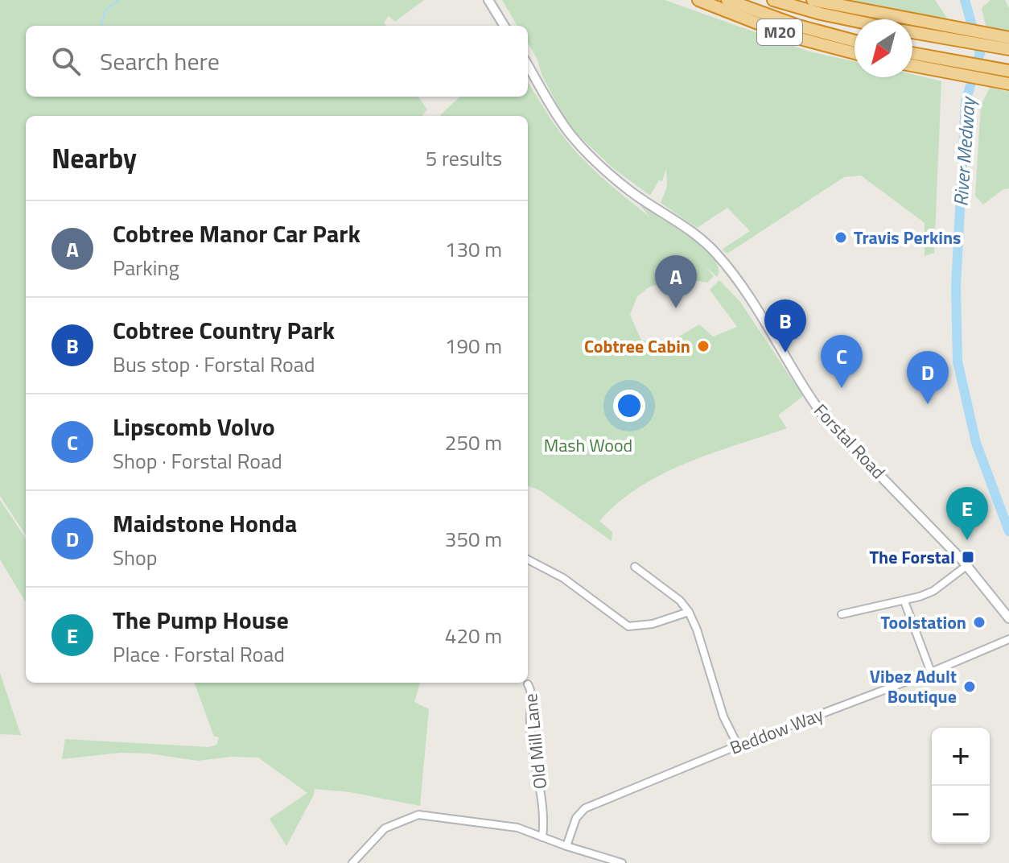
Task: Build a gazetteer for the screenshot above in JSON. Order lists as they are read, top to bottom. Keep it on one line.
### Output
{"streets":{"highway":["M20"],"street":["Forstal Road","Beddow Way","Old Mill Lane"]},"water":["River Medway"],"parks":["Mash Wood"],"places":{"other":["Travis Perkins","Cobtree Cabin","Toolstation","Vibez Adult Boutique"],"transit":["The Forstal"]},"north":"bottom left","page":{"search":"Search here","heading":["Nearby","5 results"],"list":[{"mark":"A","name":"Cobtree Manor Car Park","note":"Parking","value":"130 m"},{"mark":"B","name":"Cobtree Country Park","note":"Bus stop · Forstal Road","value":"190 m"},{"mark":"C","name":"Lipscomb Volvo","note":"Shop · Forstal Road","value":"250 m"},{"mark":"D","name":"Maidstone Honda","note":"Shop","value":"350 m"},{"mark":"E","name":"The Pump House","note":"Place · Forstal Road","value":"420 m"}],"pins":["A","B","C","D","E"],"map_buttons":["+","−"]}}
